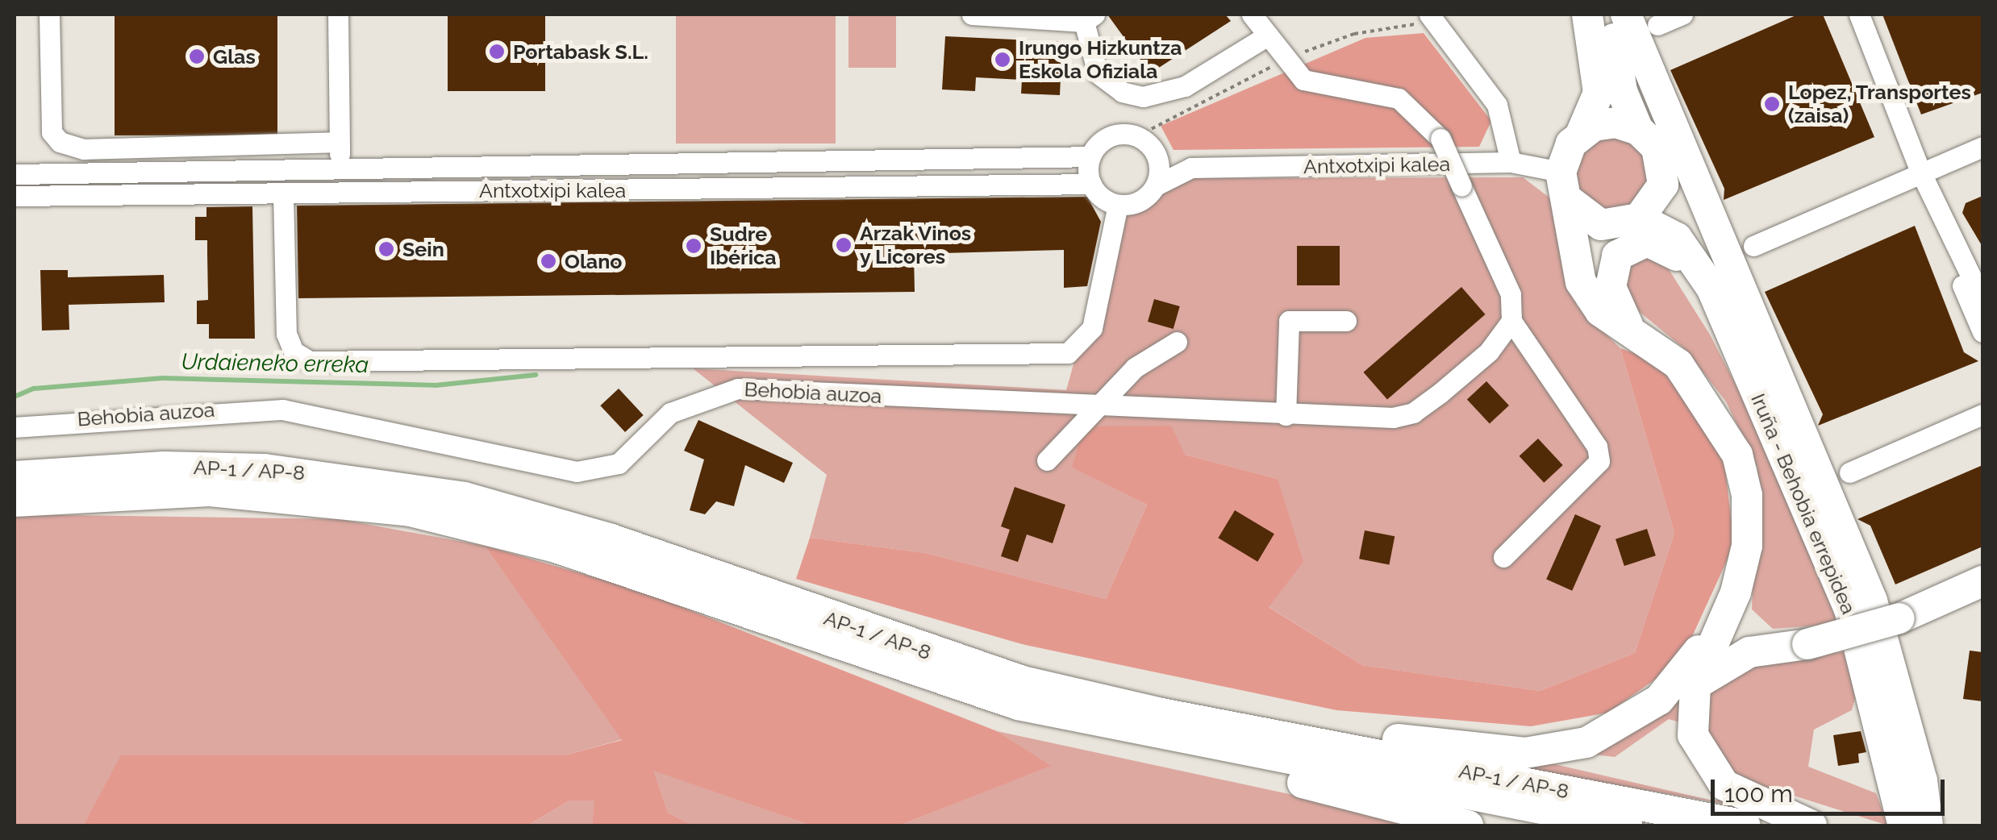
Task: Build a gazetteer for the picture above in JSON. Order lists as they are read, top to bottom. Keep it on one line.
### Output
{"streets":{"highway":["AP-1 / AP-8","Iruña - Behobia errepidea"],"street":["Antxotxipi kalea","Behobia auzoa"]},"crossings":[["Antxotxipi kalea","Iruña - Behobia errepidea"]],"water":["Urdaieneko erreka"],"places":["Portabask S.L.","Glas","Irungo Hizkuntza Eskola Ofiziala","Lopez, Transportes (zaisa)","Arzak Vinos y Licores","Sudre Ibérica","Sein","Olano"],"scale_bar":"100 m"}
